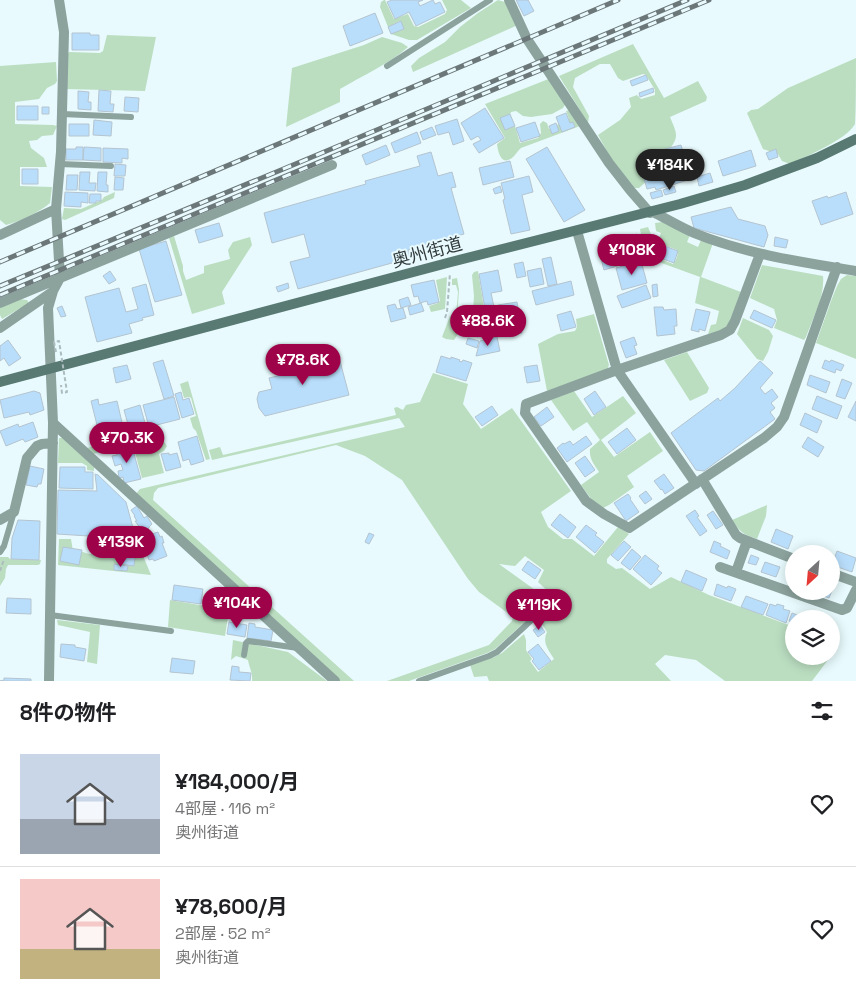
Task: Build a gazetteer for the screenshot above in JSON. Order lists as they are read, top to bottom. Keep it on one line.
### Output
{"streets":{"main road":["奥州街道"]},"north":"bottom left","page":{"price":["¥184K","¥108K","¥88.6K","¥78.6K","¥70.3K","¥139K","¥104K","¥119K"],"heading":"8件の物件","list":[{"name":"¥184,000/月","note":"4部屋 · 116 m² · 奥州街道"},{"name":"¥78,600/月","note":"2部屋 · 52 m² · 奥州街道"}]}}
